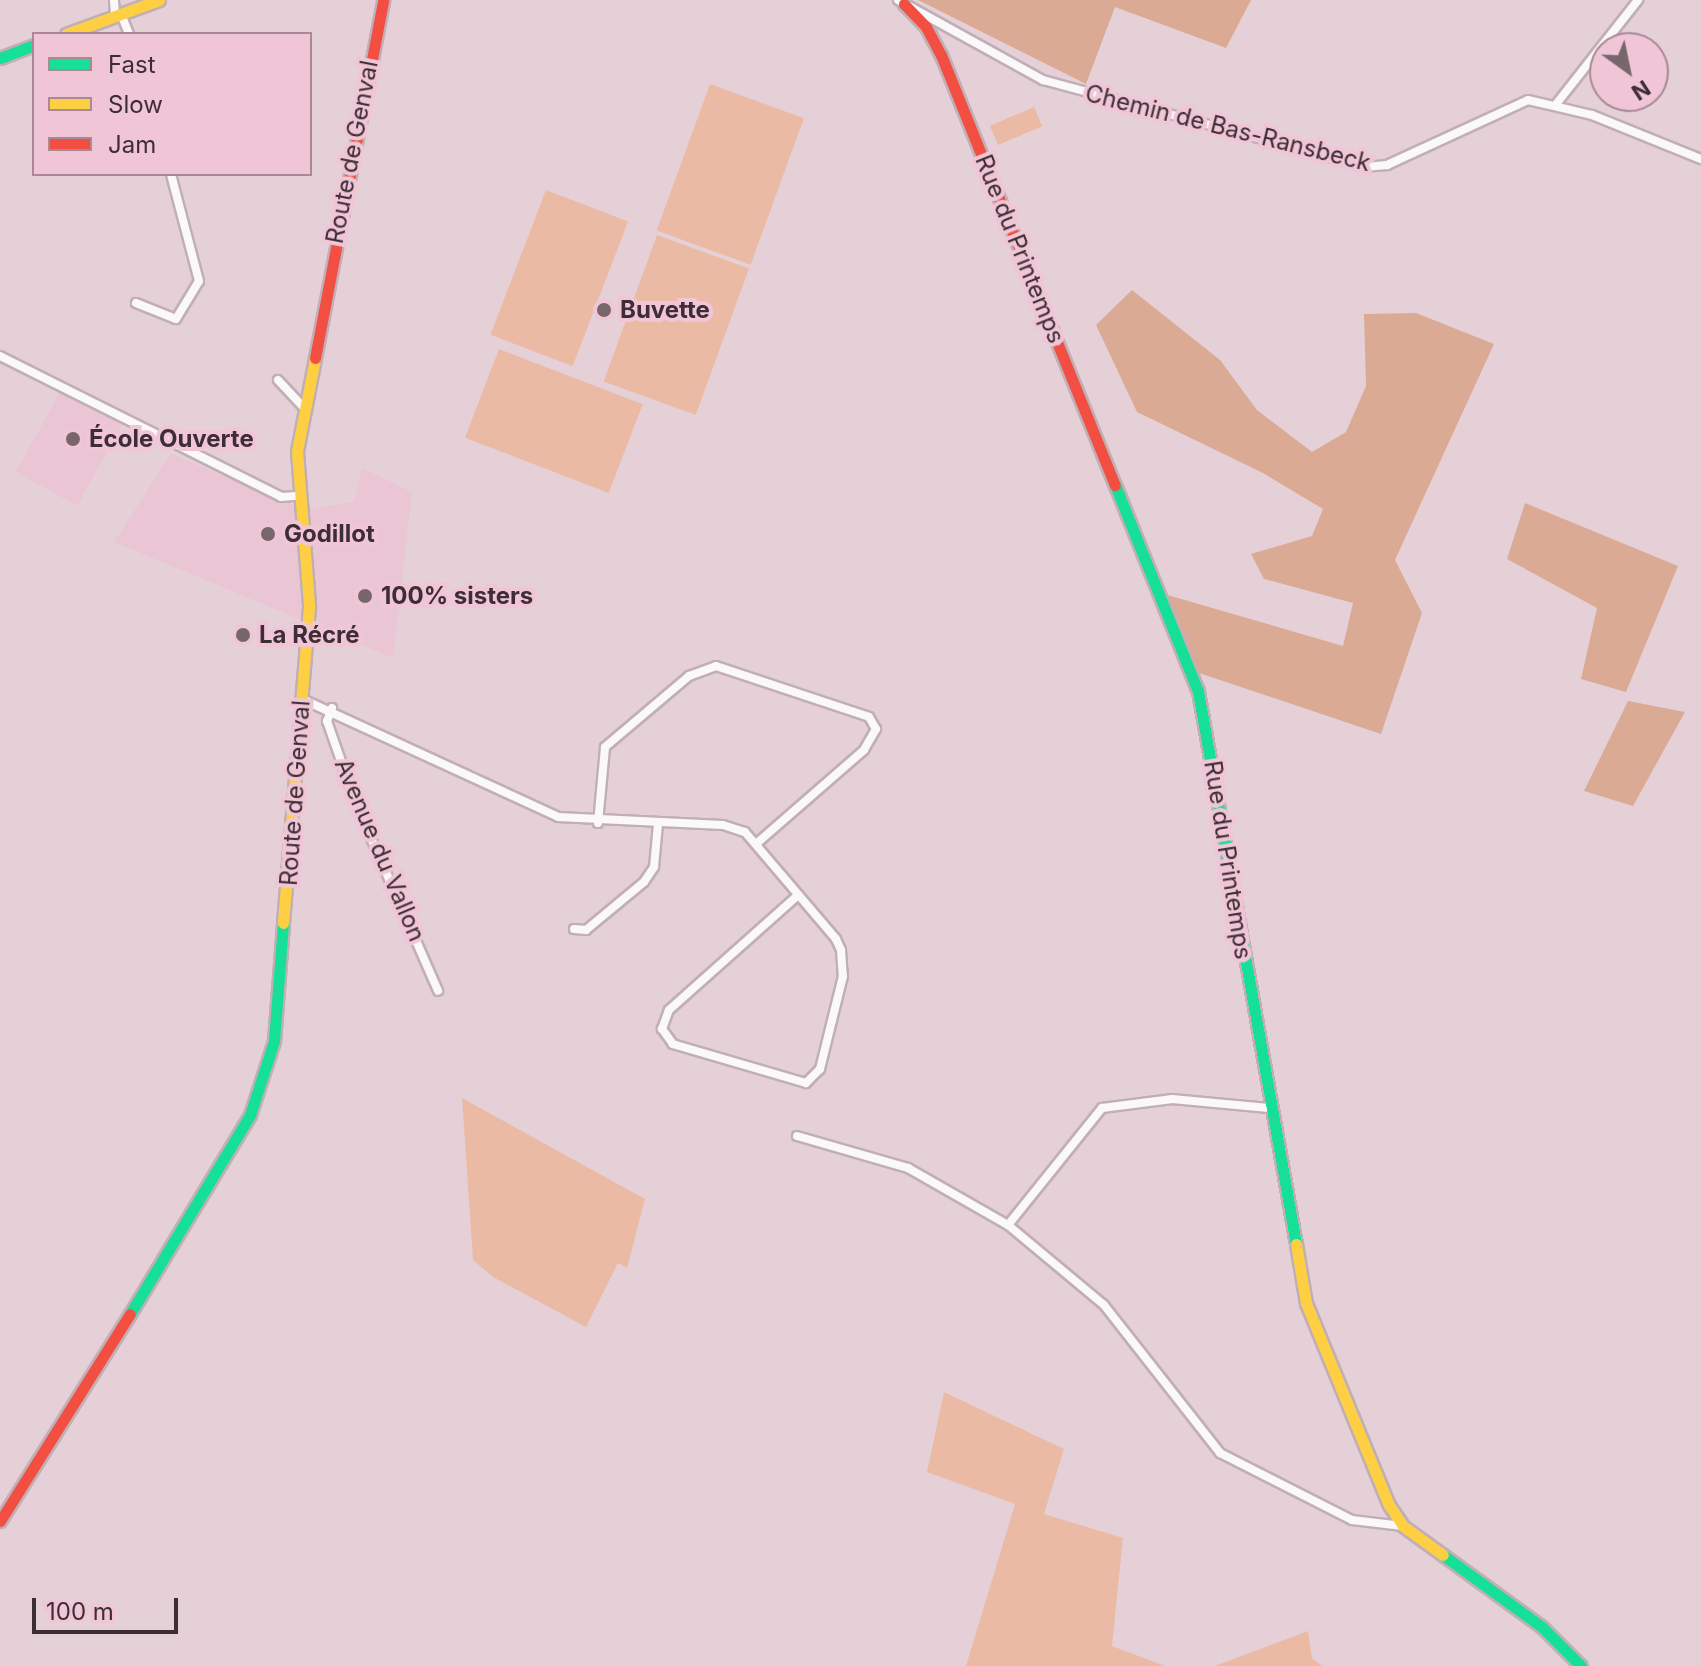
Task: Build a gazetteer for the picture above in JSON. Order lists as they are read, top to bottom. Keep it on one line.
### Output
{"streets":{"street":["Chemin de Bas-Ransbeck","Route de Genval","Rue du Printemps","Avenue du Vallon"]},"crossings":[["Chemin de Bas-Ransbeck","Rue du Printemps"]],"places":["Buvette","École Ouverte","Godillot","100% sisters","La Récré"],"legend":["Fast","Slow","Jam"],"scale_bar":"100 m","north":"bottom right"}
